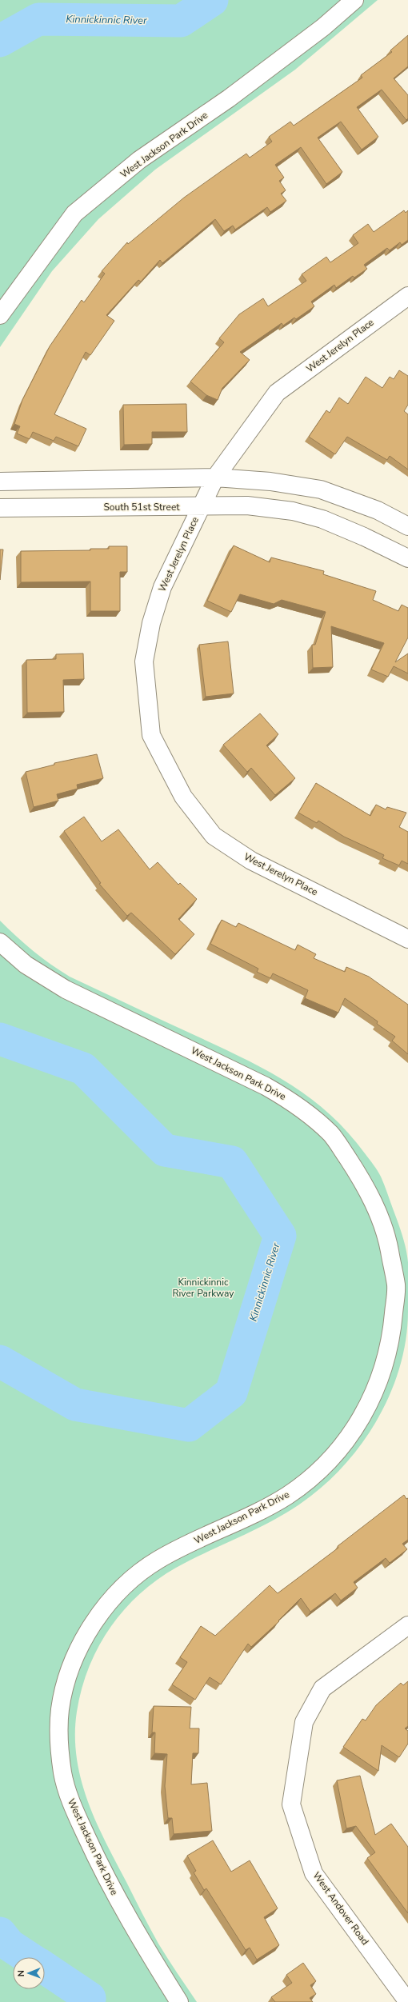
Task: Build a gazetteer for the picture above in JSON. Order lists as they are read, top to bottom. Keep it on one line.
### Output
{"streets":{"street":["West Jackson Park Drive","West Jerelyn Place","South 51st Street","West Andover Road"]},"crossings":[["West Jerelyn Place","South 51st Street"]],"water":["Kinnickinnic River"],"parks":["Kinnickinnic River Parkway"],"north":"left"}
